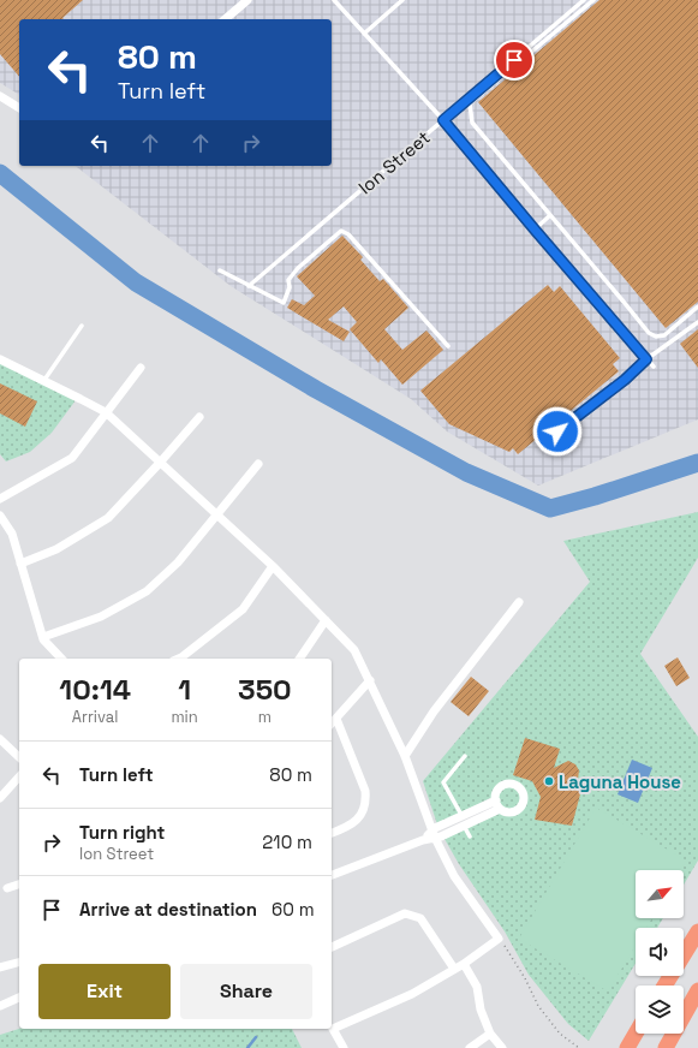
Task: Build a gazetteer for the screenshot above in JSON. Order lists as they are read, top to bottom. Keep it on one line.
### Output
{"streets":{"lane":["Ion Street"]},"places":["Laguna House"],"north":"top right","page":{"turn":["80 m","Turn left"],"eta":["10:14","Arrival","1","min","350","m"],"list":[{"name":"Turn left","value":"80 m"},{"name":"Turn right","note":"Ion Street","value":"210 m"},{"name":"Arrive at destination","value":"60 m"}],"buttons":["Exit","Share"]}}
